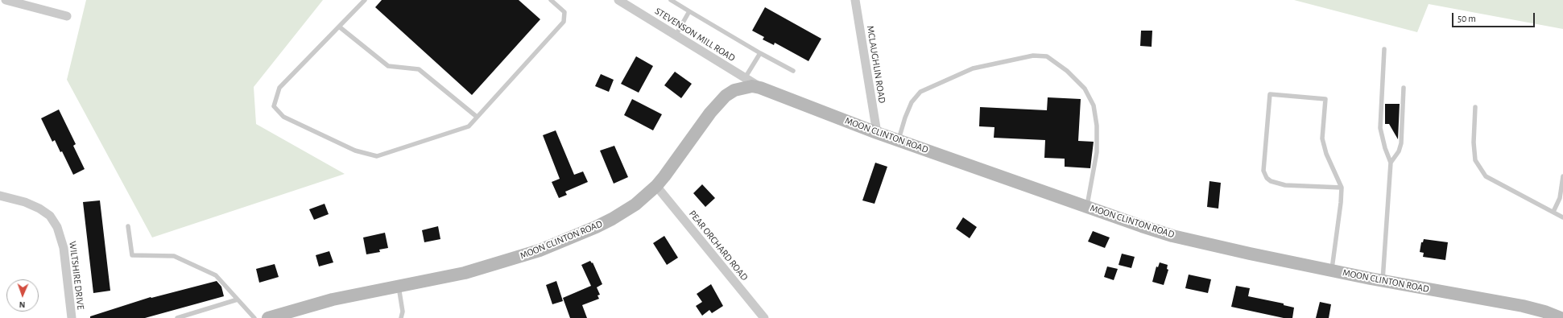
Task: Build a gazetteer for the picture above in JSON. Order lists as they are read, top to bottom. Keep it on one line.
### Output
{"streets":{"street":["STEVENSON MILL ROAD","MCLAUGHLIN ROAD","MOON CLINTON ROAD","PEAR ORCHARD ROAD","WILTSHIRE DRIVE"]},"crossings":[["STEVENSON MILL ROAD","MOON CLINTON ROAD"],["MCLAUGHLIN ROAD","MOON CLINTON ROAD"],["MOON CLINTON ROAD","PEAR ORCHARD ROAD"]],"scale_bar":"50 m","north":"bottom"}
